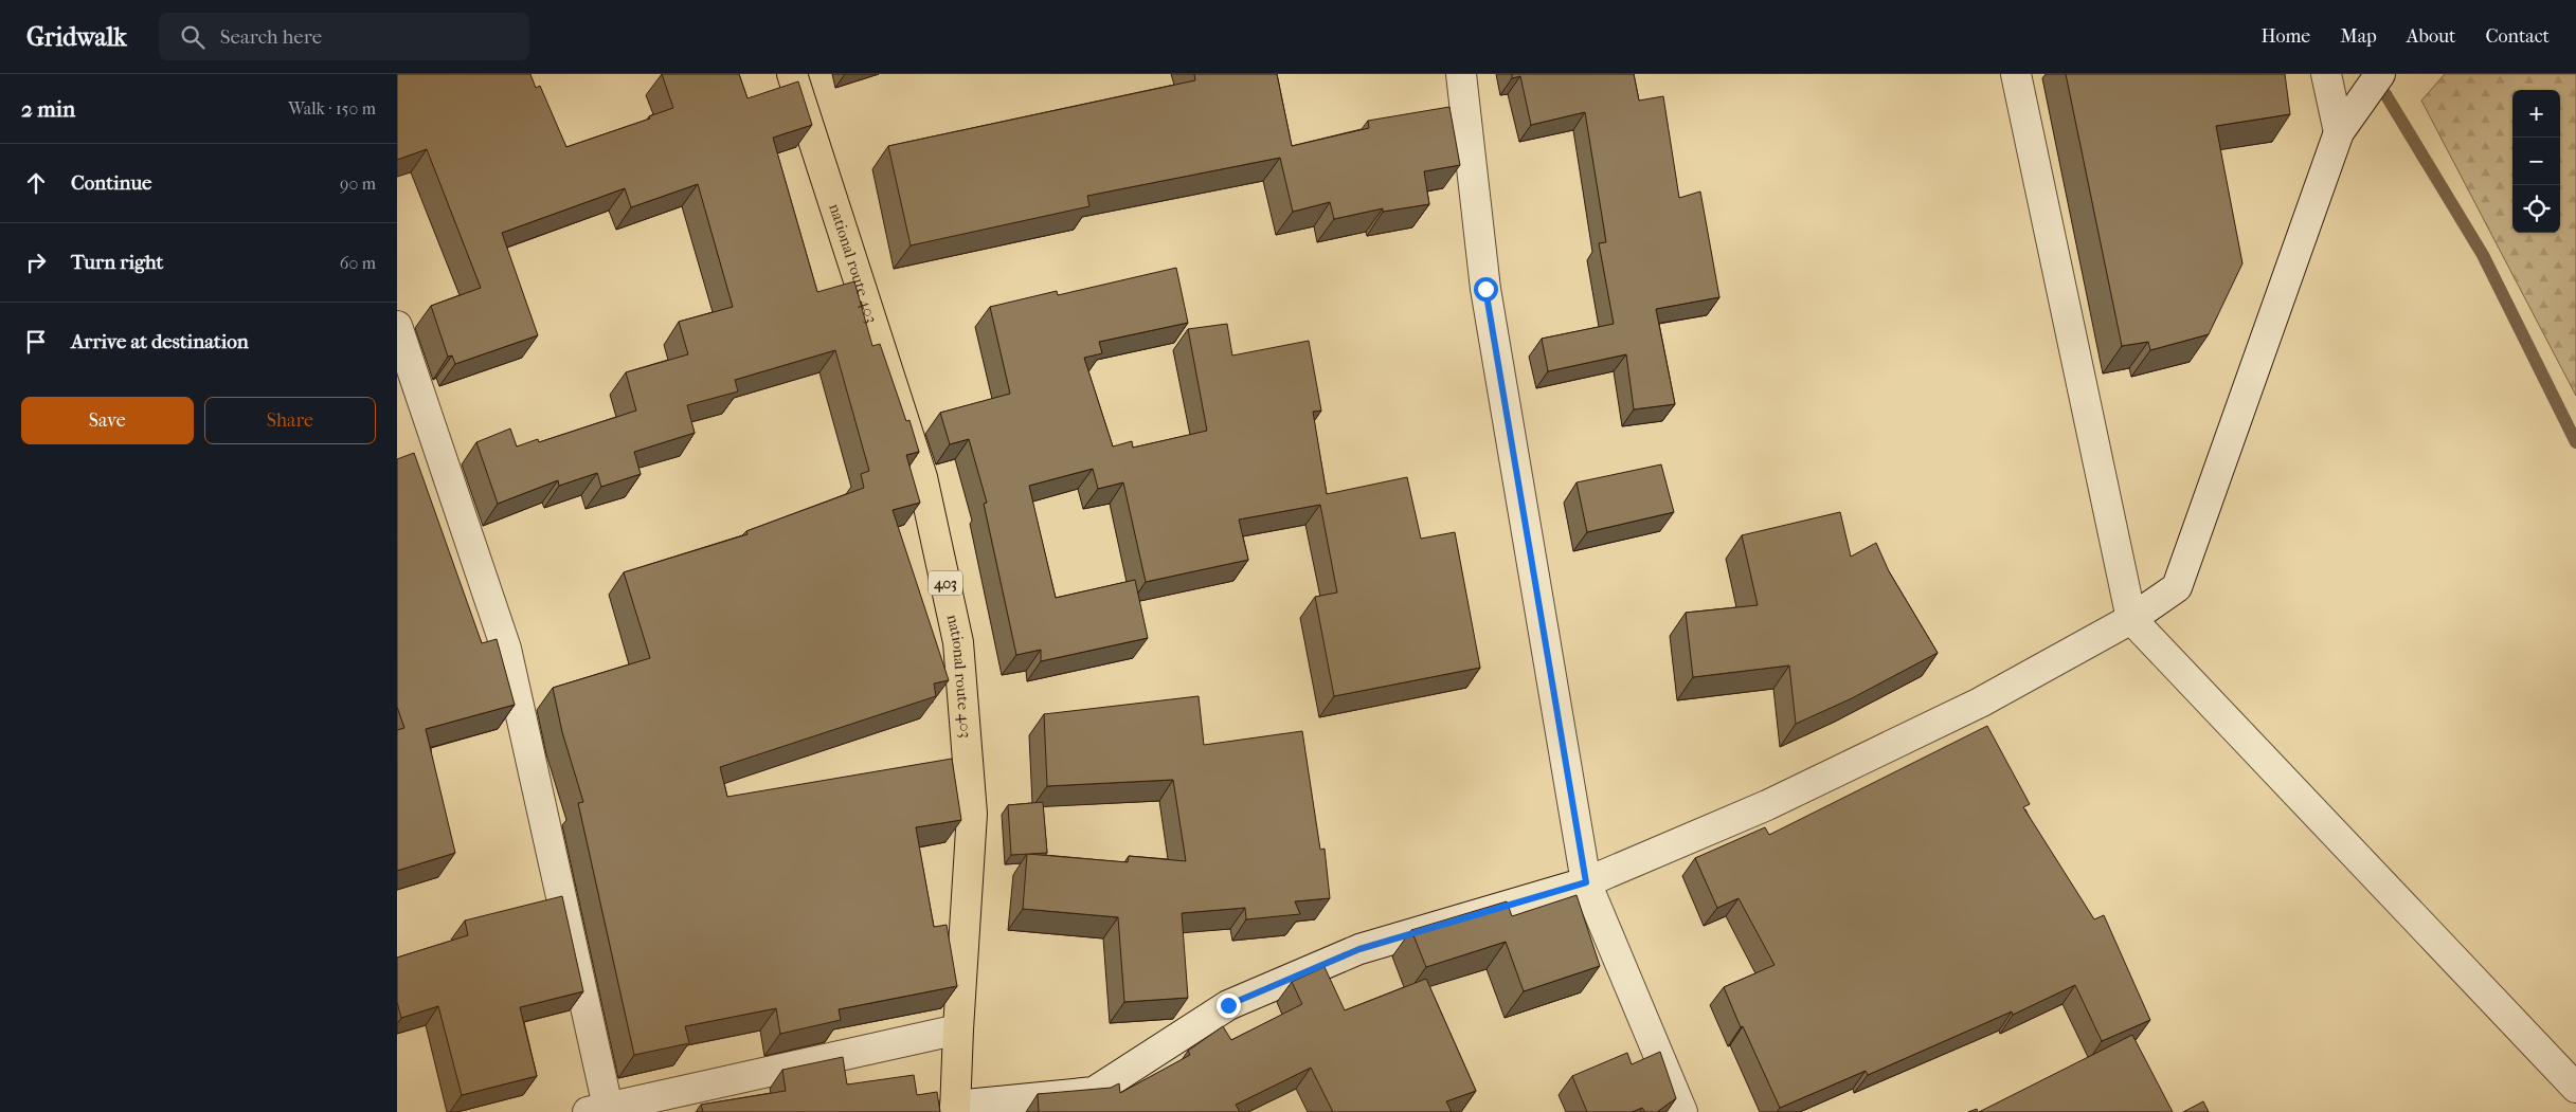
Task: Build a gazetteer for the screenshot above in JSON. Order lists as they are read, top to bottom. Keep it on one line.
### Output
{"streets":{"highway":["national route 403","403"]},"page":{"header":"Gridwalk","search":"Search here","nav":["Home","Map","About","Contact"],"heading":["2 min","Walk · 150 m"],"map_buttons":["+","−"],"list":[["Continue","90 m"],["Turn right","60 m"],"Arrive at destination"],"buttons":["Save","Share"]}}
